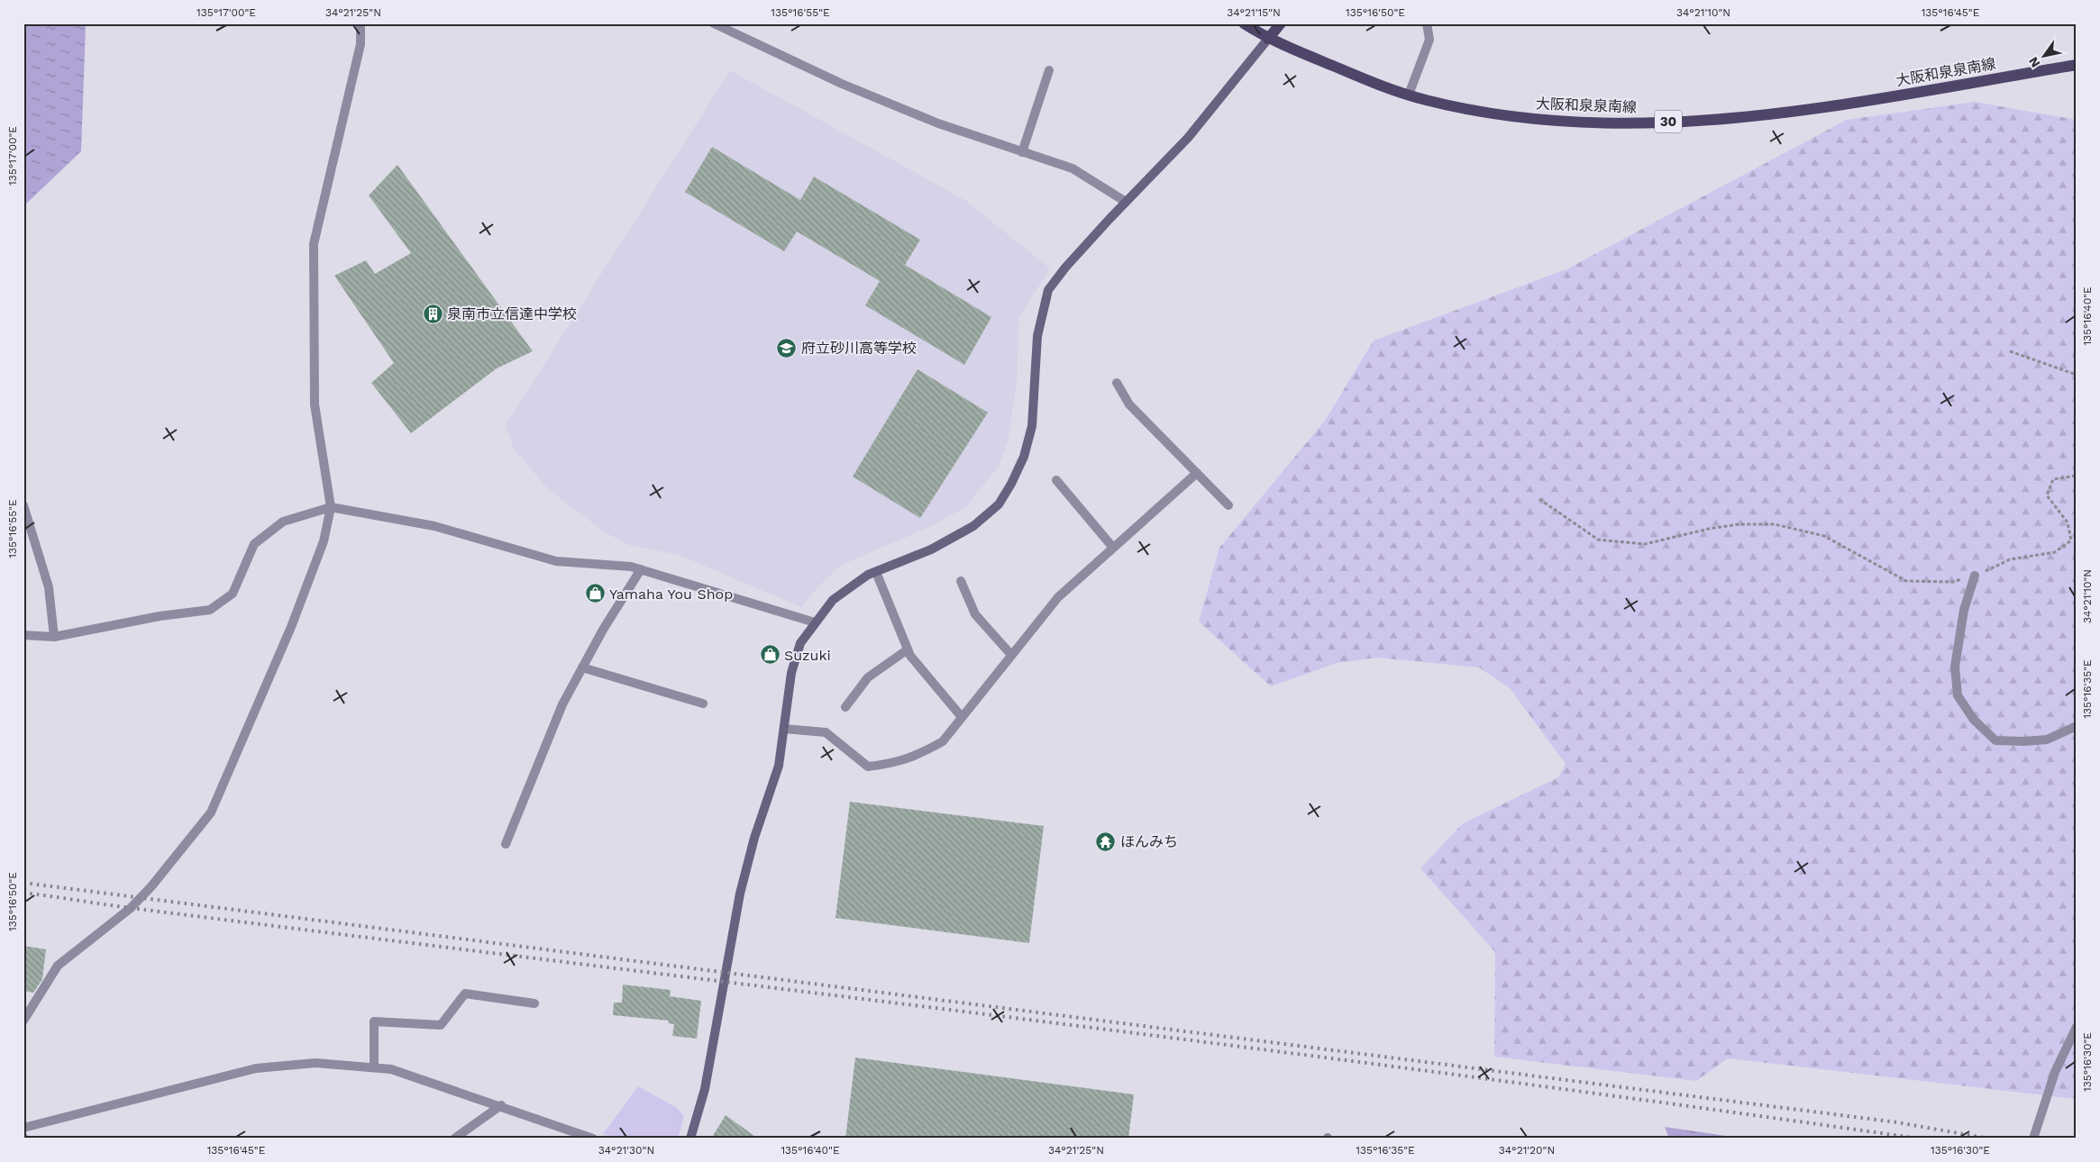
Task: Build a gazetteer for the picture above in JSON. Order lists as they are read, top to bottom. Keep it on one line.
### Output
{"streets":{"main road":["大阪和泉泉南線","30"]},"places":{"building":["泉南市立信達中学校"],"school or university":["府立砂川高等学校"],"shop":["Yamaha You Shop","Suzuki"],"temple":["ほんみち"]},"north":"bottom left","coordinates":["135°17'00\"E","34°21'25\"N","135°16'55\"E","34°21'15\"N","135°16'50\"E","34°21'10\"N","135°16'45\"E","135°16'40\"E","135°16'35\"E","135°16'30\"E","34°21'30\"N","34°21'20\"N"]}
